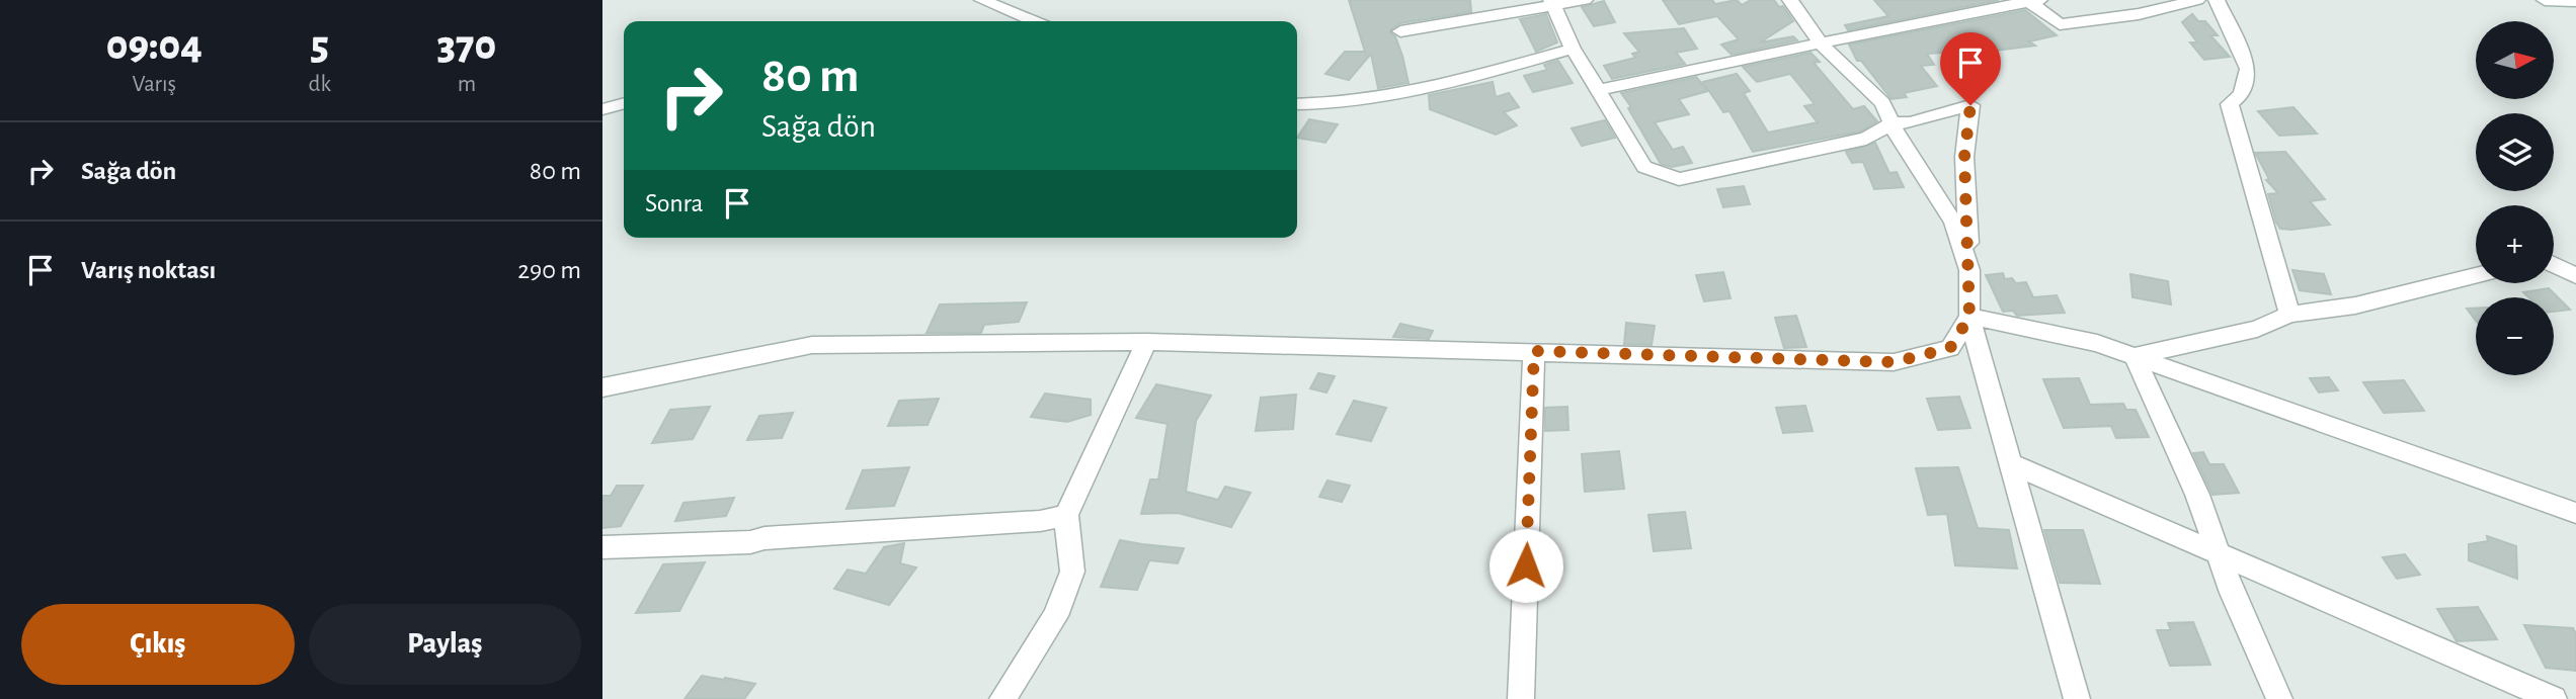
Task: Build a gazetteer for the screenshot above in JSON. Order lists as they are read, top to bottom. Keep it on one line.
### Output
{"north":"right","page":{"eta":["09:04","Varış","5","dk","370","m"],"map_buttons":["+","−"],"turn":["80 m","Sağa dön"],"list":[{"name":"Sağa dön","value":"80 m"},{"name":"Varış noktası","value":"290 m"}],"then":"Sonra","buttons":["Çıkış","Paylaş"]}}
